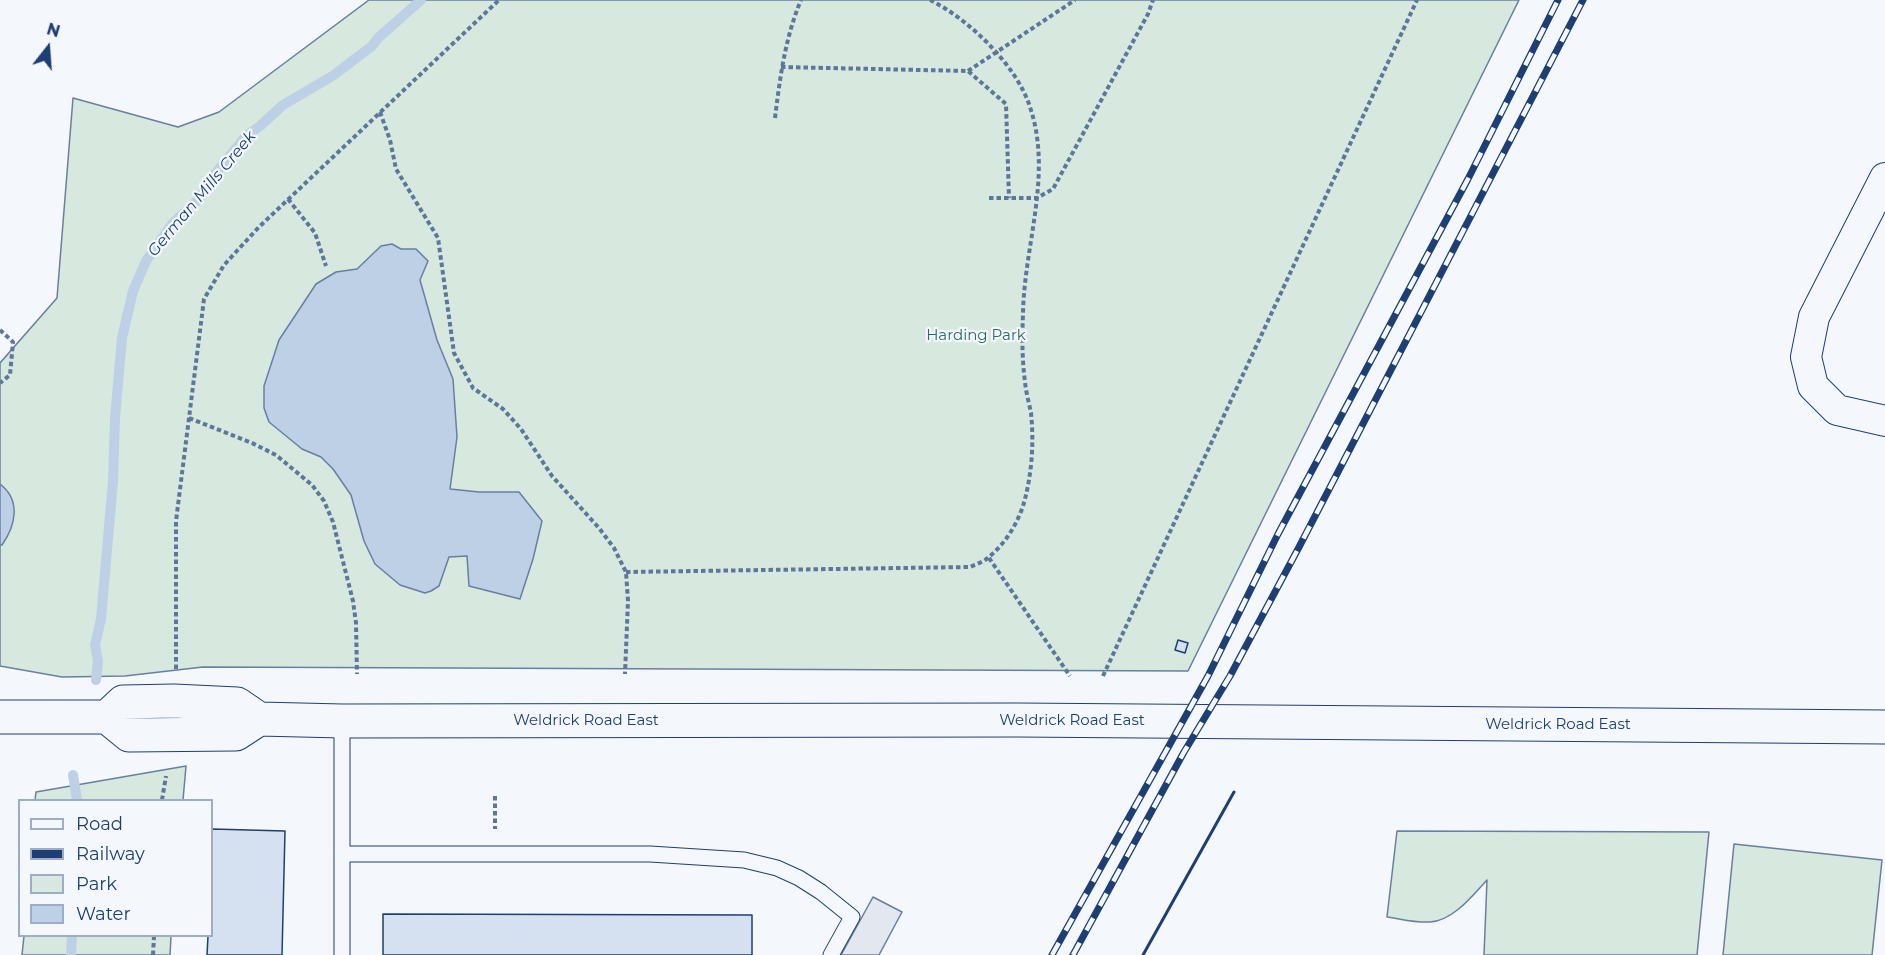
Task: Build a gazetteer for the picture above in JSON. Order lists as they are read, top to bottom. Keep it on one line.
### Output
{"streets":{"street":["Weldrick Road East"]},"water":["German Mills Creek"],"parks":["Harding Park"],"legend":["Road","Railway","Park","Water"],"north":"top"}
